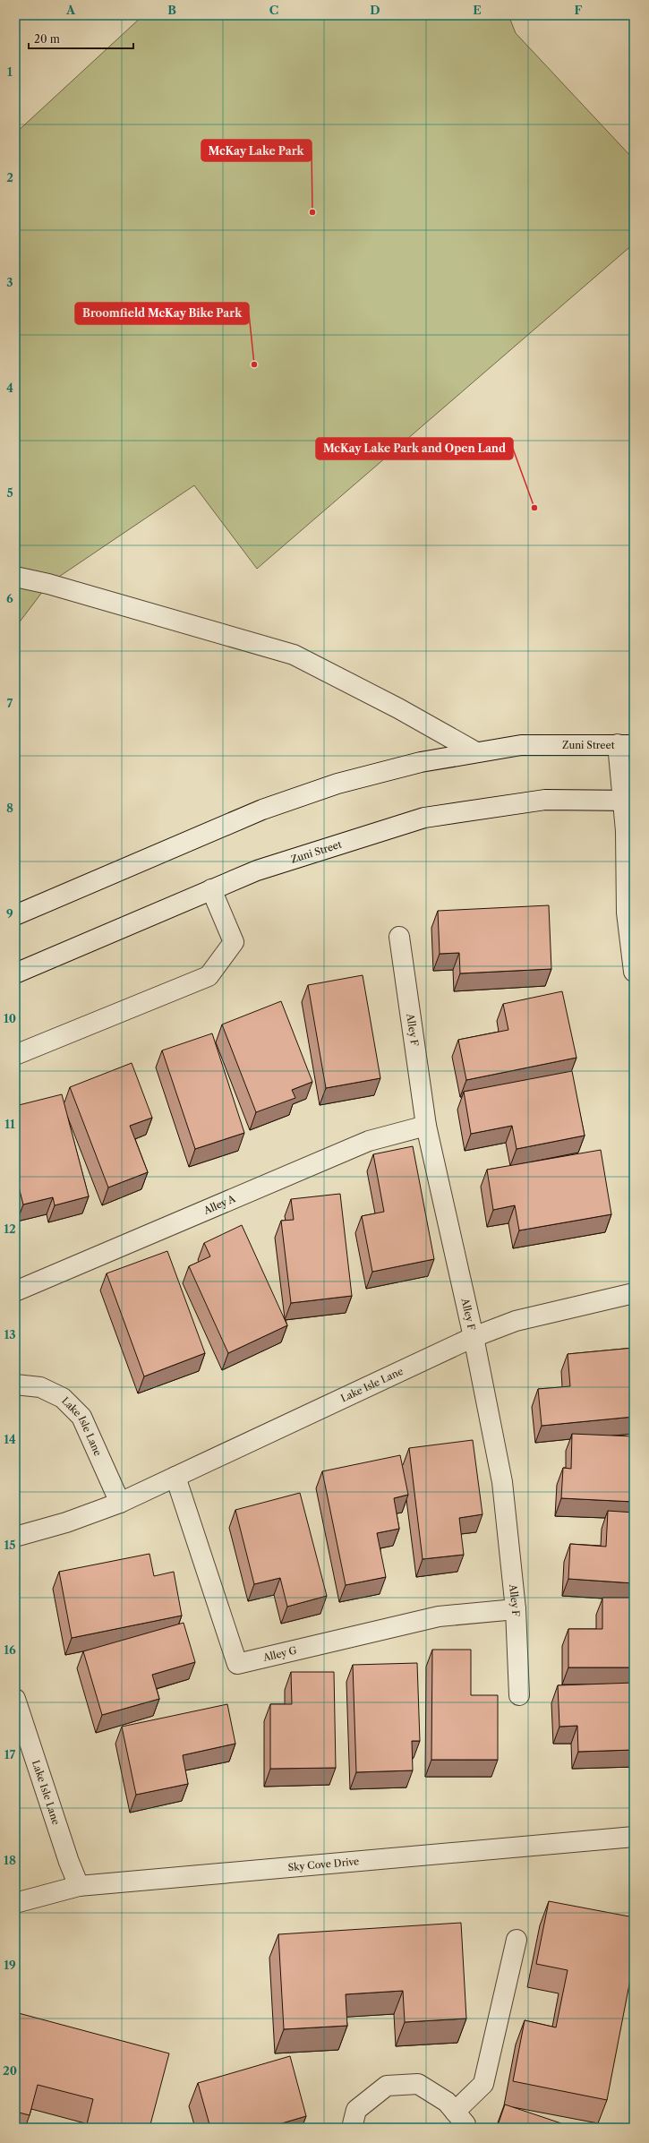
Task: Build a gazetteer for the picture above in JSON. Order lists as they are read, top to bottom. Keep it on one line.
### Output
{"streets":{"street":["Zuni Street","Alley F","Alley A","Lake Isle Lane","Alley G","Sky Cove Drive"]},"crossings":[["Alley F","Alley A"],["Alley F","Lake Isle Lane"],["Alley F","Alley G"],["Lake Isle Lane","Alley G"],["Lake Isle Lane","Sky Cove Drive"]],"places":["McKay Lake Park","Broomfield McKay Bike Park","McKay Lake Park and Open Land"],"scale_bar":"20 m","grid":{"columns":["A","B","C","D","E","F"],"rows":["1","2","3","4","5","6","7","8","9","10","11","12","13","14","15","16","17","18","19","20"]}}
